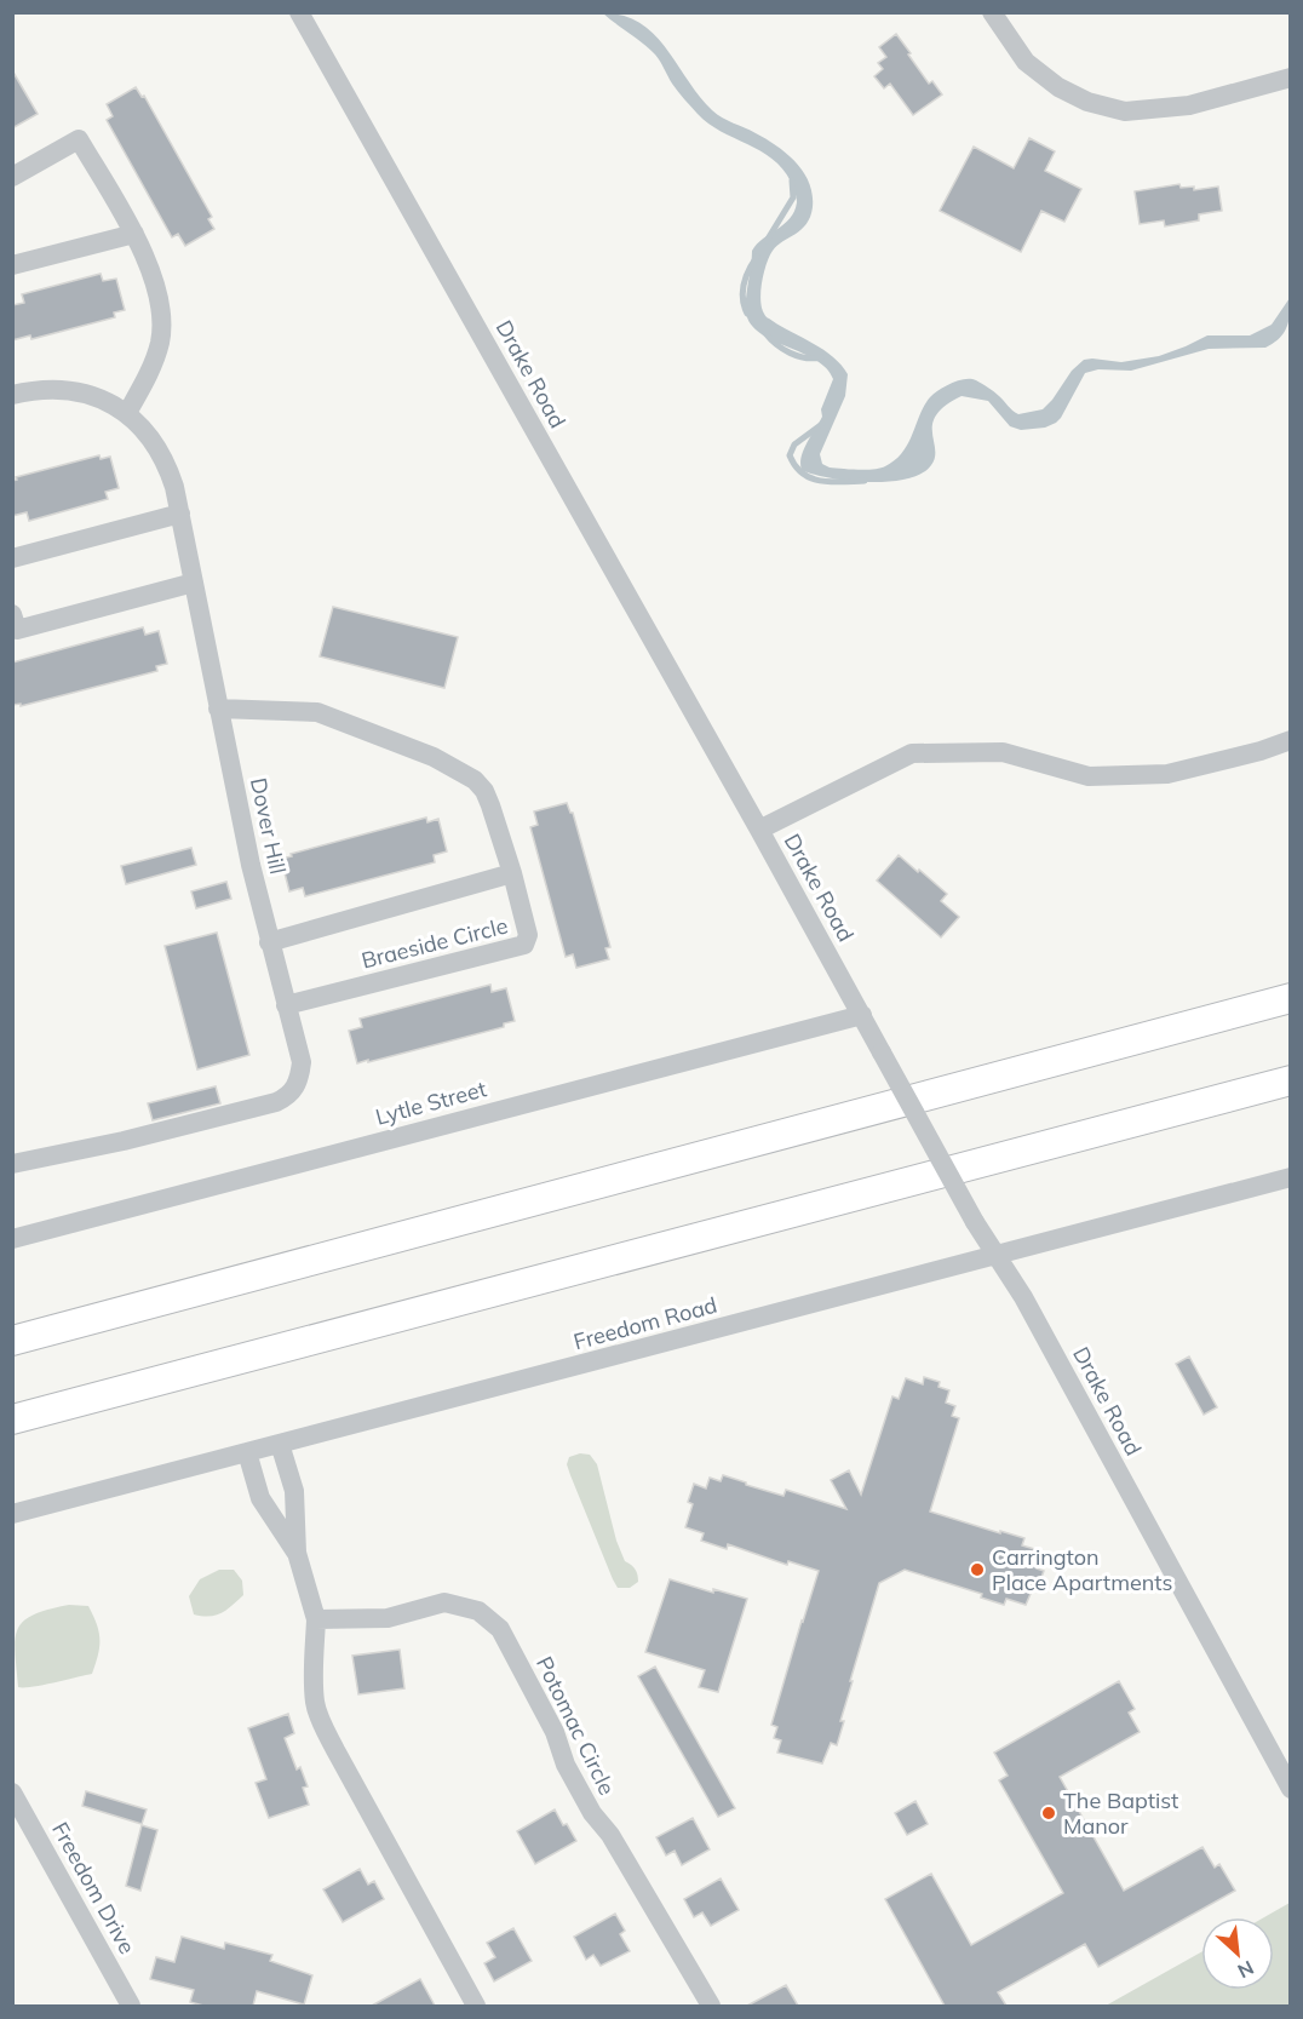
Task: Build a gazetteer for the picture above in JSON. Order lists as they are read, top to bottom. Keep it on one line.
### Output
{"streets":{"street":["Drake Road","Dover Hill","Braeside Circle","Lytle Street","Freedom Road","Potomac Circle","Freedom Drive"]},"crossings":[["Drake Road","Lytle Street"],["Drake Road","Freedom Road"],["Dover Hill","Braeside Circle"]],"places":["Carrington Place Apartments","The Baptist Manor"],"north":"bottom right"}
